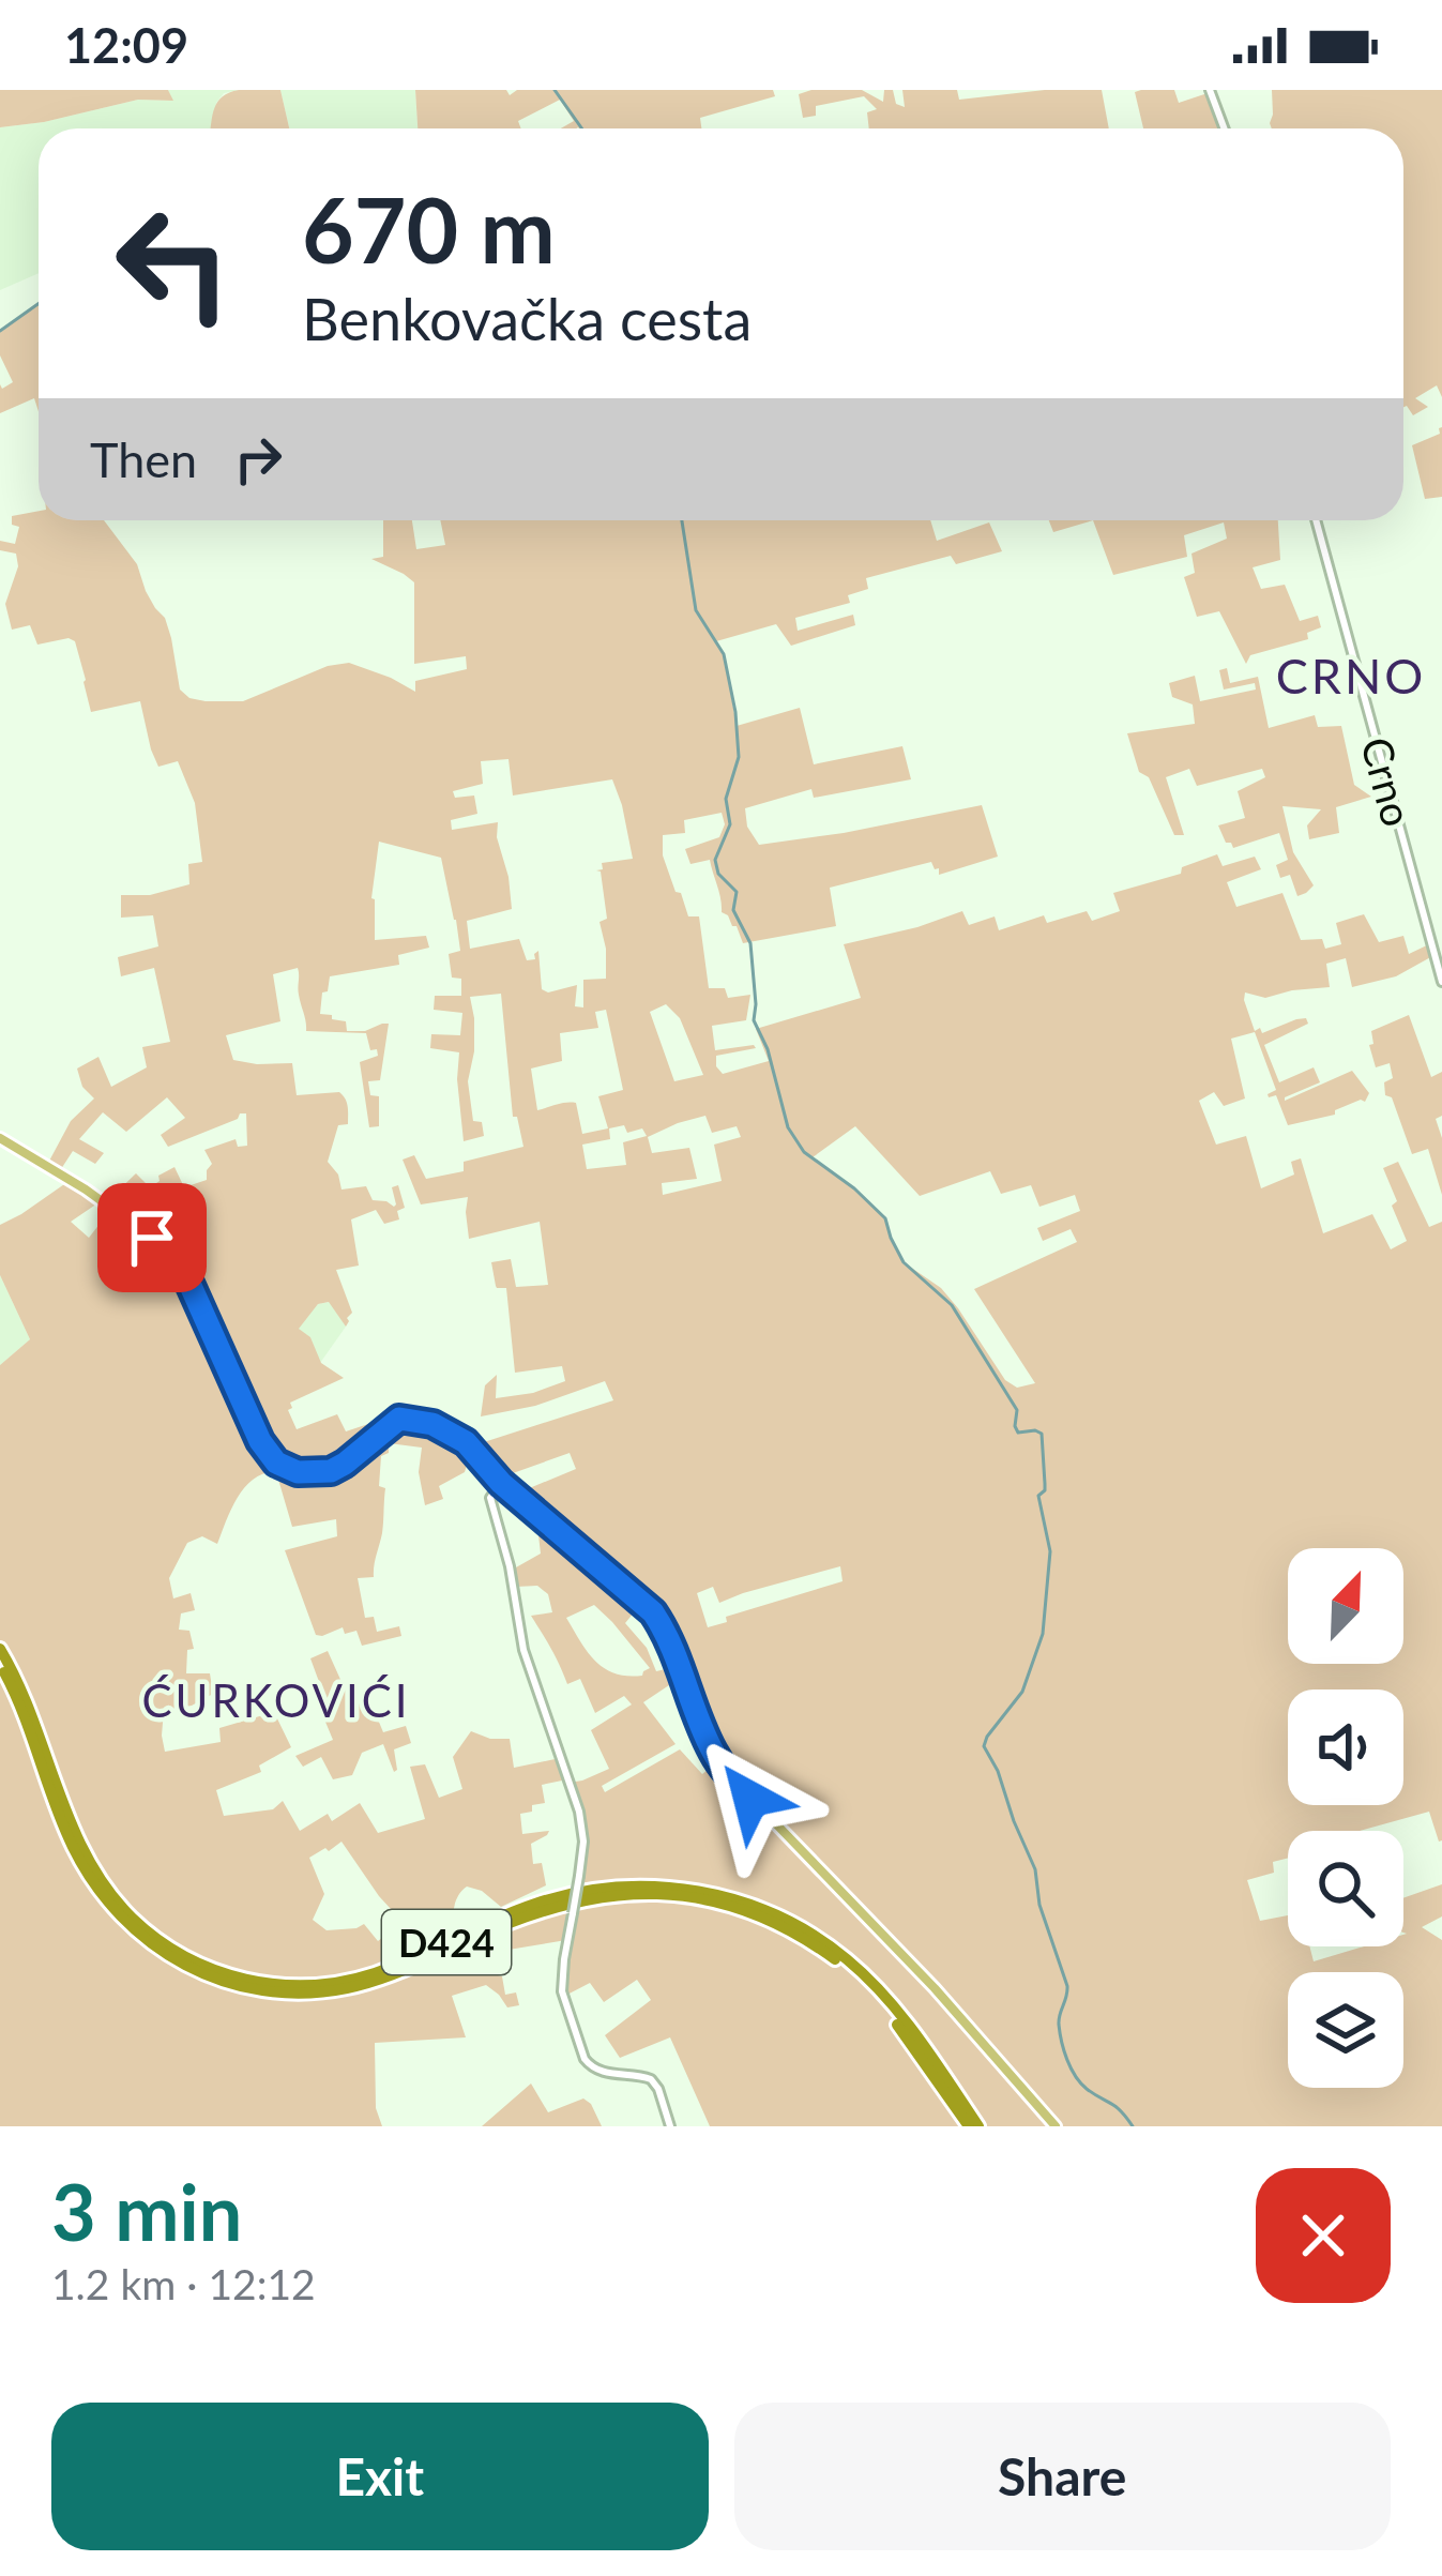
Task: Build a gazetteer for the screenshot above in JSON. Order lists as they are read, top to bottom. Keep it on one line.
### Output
{"streets":{"highway":["D424"],"street":["Crno"]},"districts":["CRNO","ĆURKOVIĆI"],"north":"top right","page":{"status":"12:09","turn":["670 m","Benkovačka cesta"],"then":"Then","heading":["3 min","1.2 km · 12:12"],"buttons":["Exit","Share"]}}
